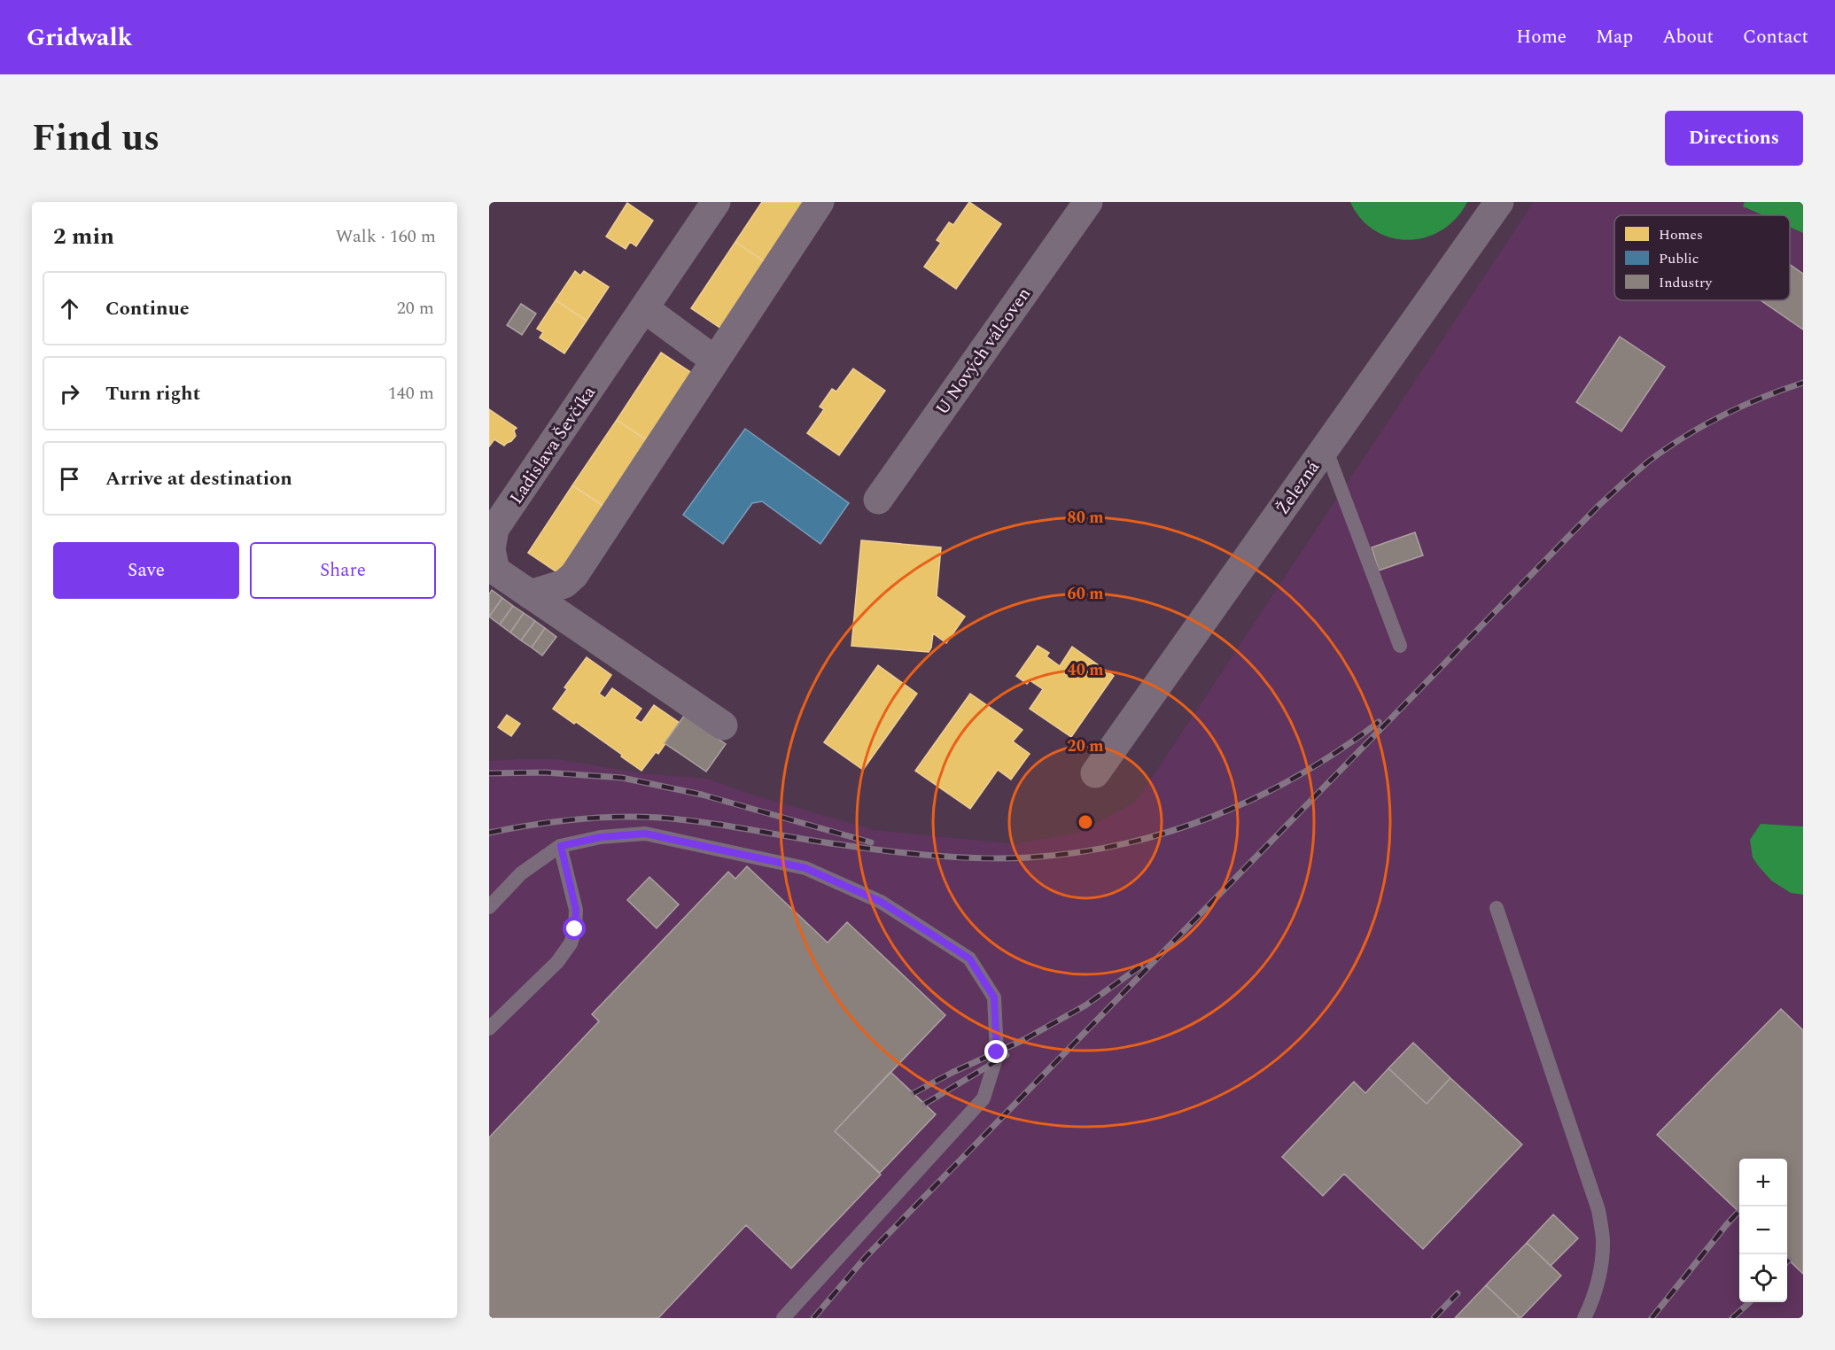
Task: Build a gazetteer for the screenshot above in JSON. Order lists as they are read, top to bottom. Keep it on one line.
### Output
{"streets":{"street":["U Nových válcoven","Ladislava Ševčíka","Železná"]},"legend":["Homes","Public","Industry"],"page":{"header":"Gridwalk","nav":["Home","Map","About","Contact"],"title":"Find us","buttons":["Directions",["Save","Share"]],"heading":["2 min","Walk · 160 m"],"list":[["Continue","20 m"],["Turn right","140 m"],"Arrive at destination"],"map_buttons":["+","−"]},"rings":["80 m","60 m","40 m","20 m"]}
